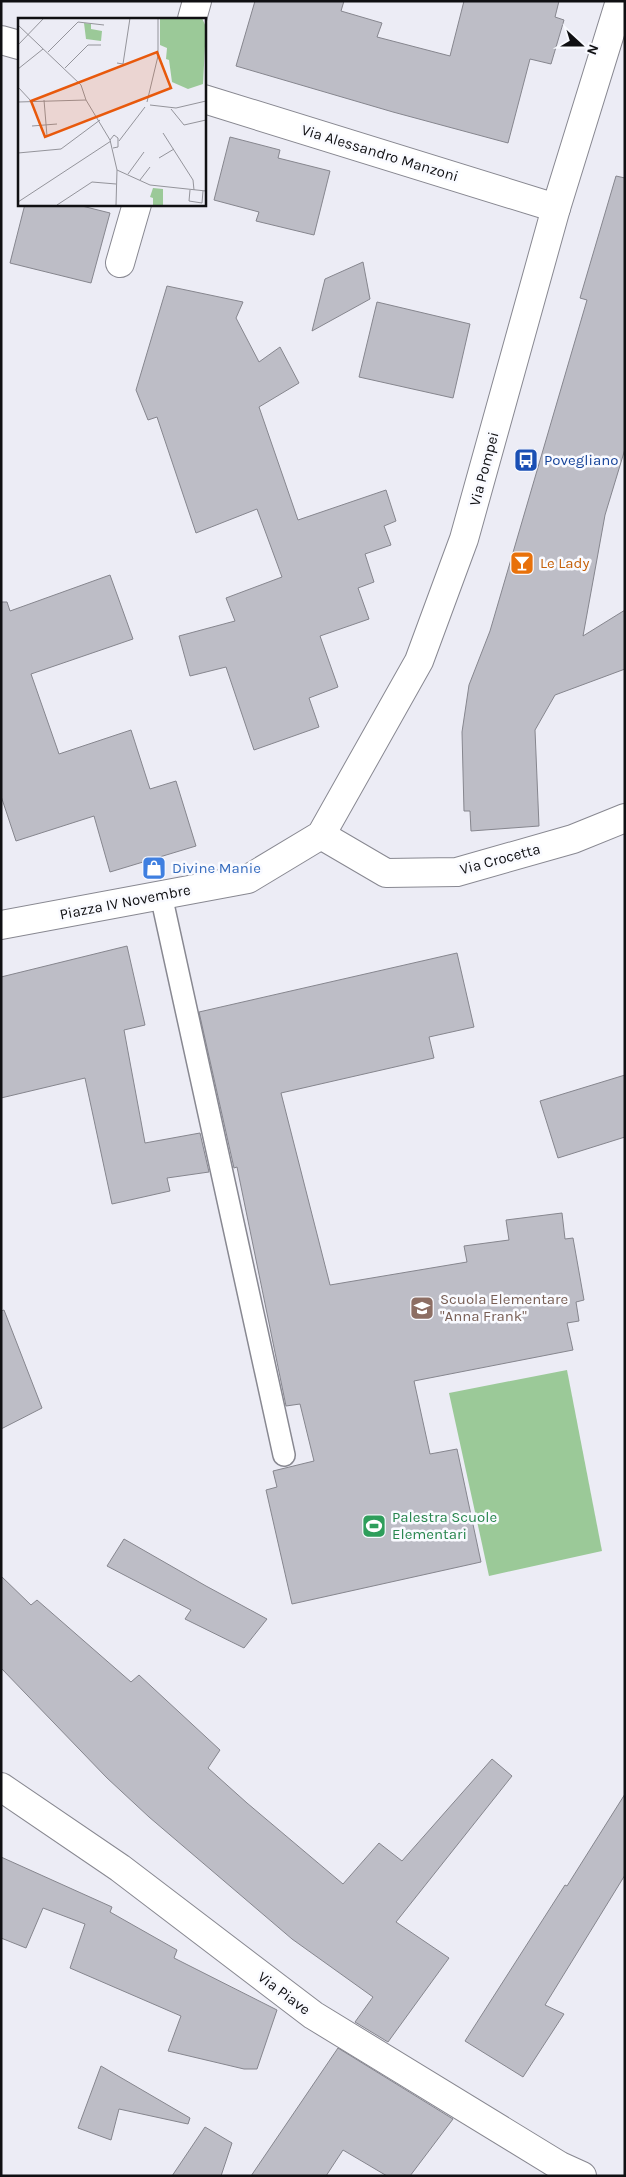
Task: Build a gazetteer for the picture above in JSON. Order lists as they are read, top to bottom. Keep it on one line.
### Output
{"streets":{"street":["Via Alessandro Manzoni","Via Pompei","Via Crocetta","Piazza IV Novembre","Via Piave"]},"crossings":[["Via Alessandro Manzoni","Via Pompei"],["Via Pompei","Via Crocetta"],["Via Pompei","Piazza IV Novembre"]],"places":{"bus stop":["Povegliano"],"bar":["Le Lady"],"shop":["Divine Manie"],"school or university":["Scuola Elementare \"Anna Frank\""],"sports":["Palestra Scuole Elementari"]},"north":"right"}
